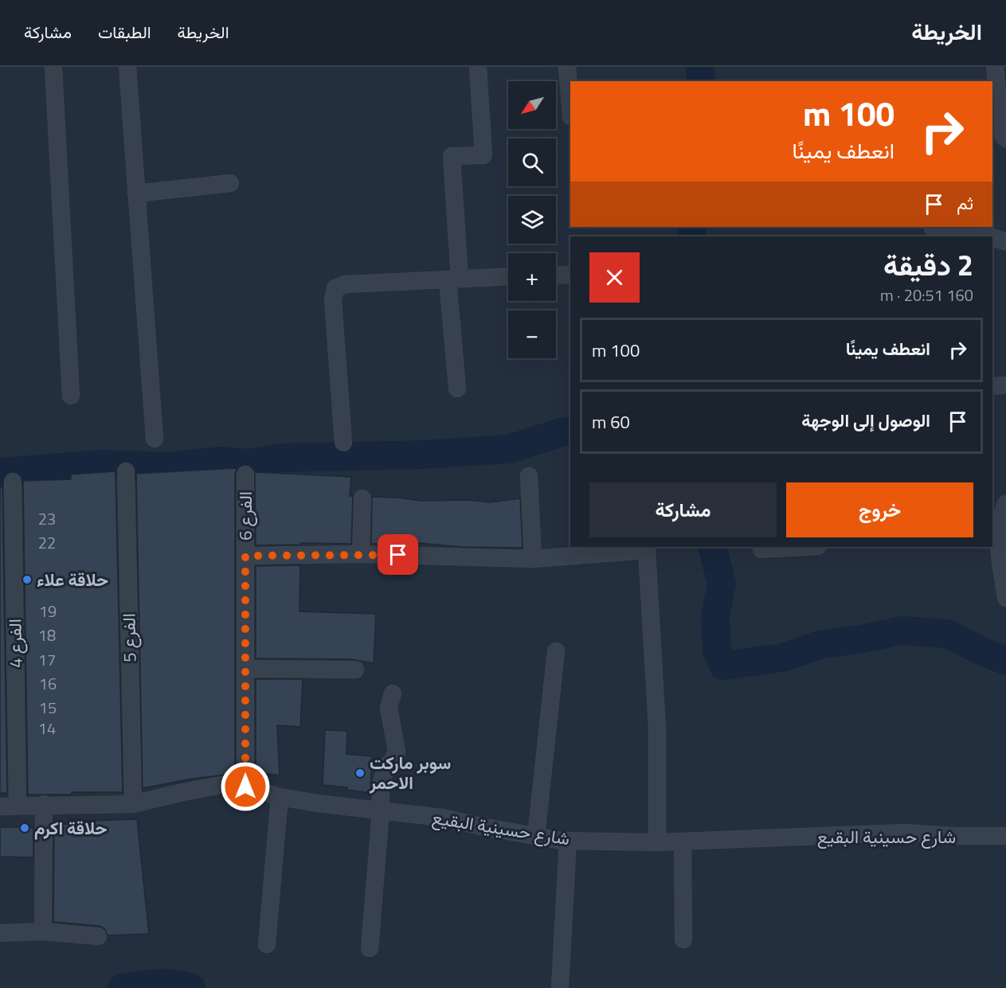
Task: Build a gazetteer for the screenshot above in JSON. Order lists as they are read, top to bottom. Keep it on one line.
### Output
{"streets":{"street":["الفرع 6","الفرع 5","الفرع 4","شارع حسينية البقيع"]},"crossings":[["الفرع 6","شارع حسينية البقيع"],["الفرع 5","شارع حسينية البقيع"],["الفرع 4","شارع حسينية البقيع"]],"places":["حلاقة علاء","سوبر ماركت الاحمر","حلاقة اكرم"],"house_numbers":["23","22","19","18","17","16","15","14"],"north":"bottom left","page":{"header":"الخريطة","nav":["الخريطة","الطبقات","مشاركة"],"map_buttons":["+","−"],"turn":["100 m","انعطف يمينًا"],"then":"ثم","heading":["2 دقيقة","160 m · 20:51"],"list":[{"name":"انعطف يمينًا","value":"100 m"},{"name":"الوصول إلى الوجهة","value":"60 m"}],"buttons":["خروج","مشاركة"]}}
